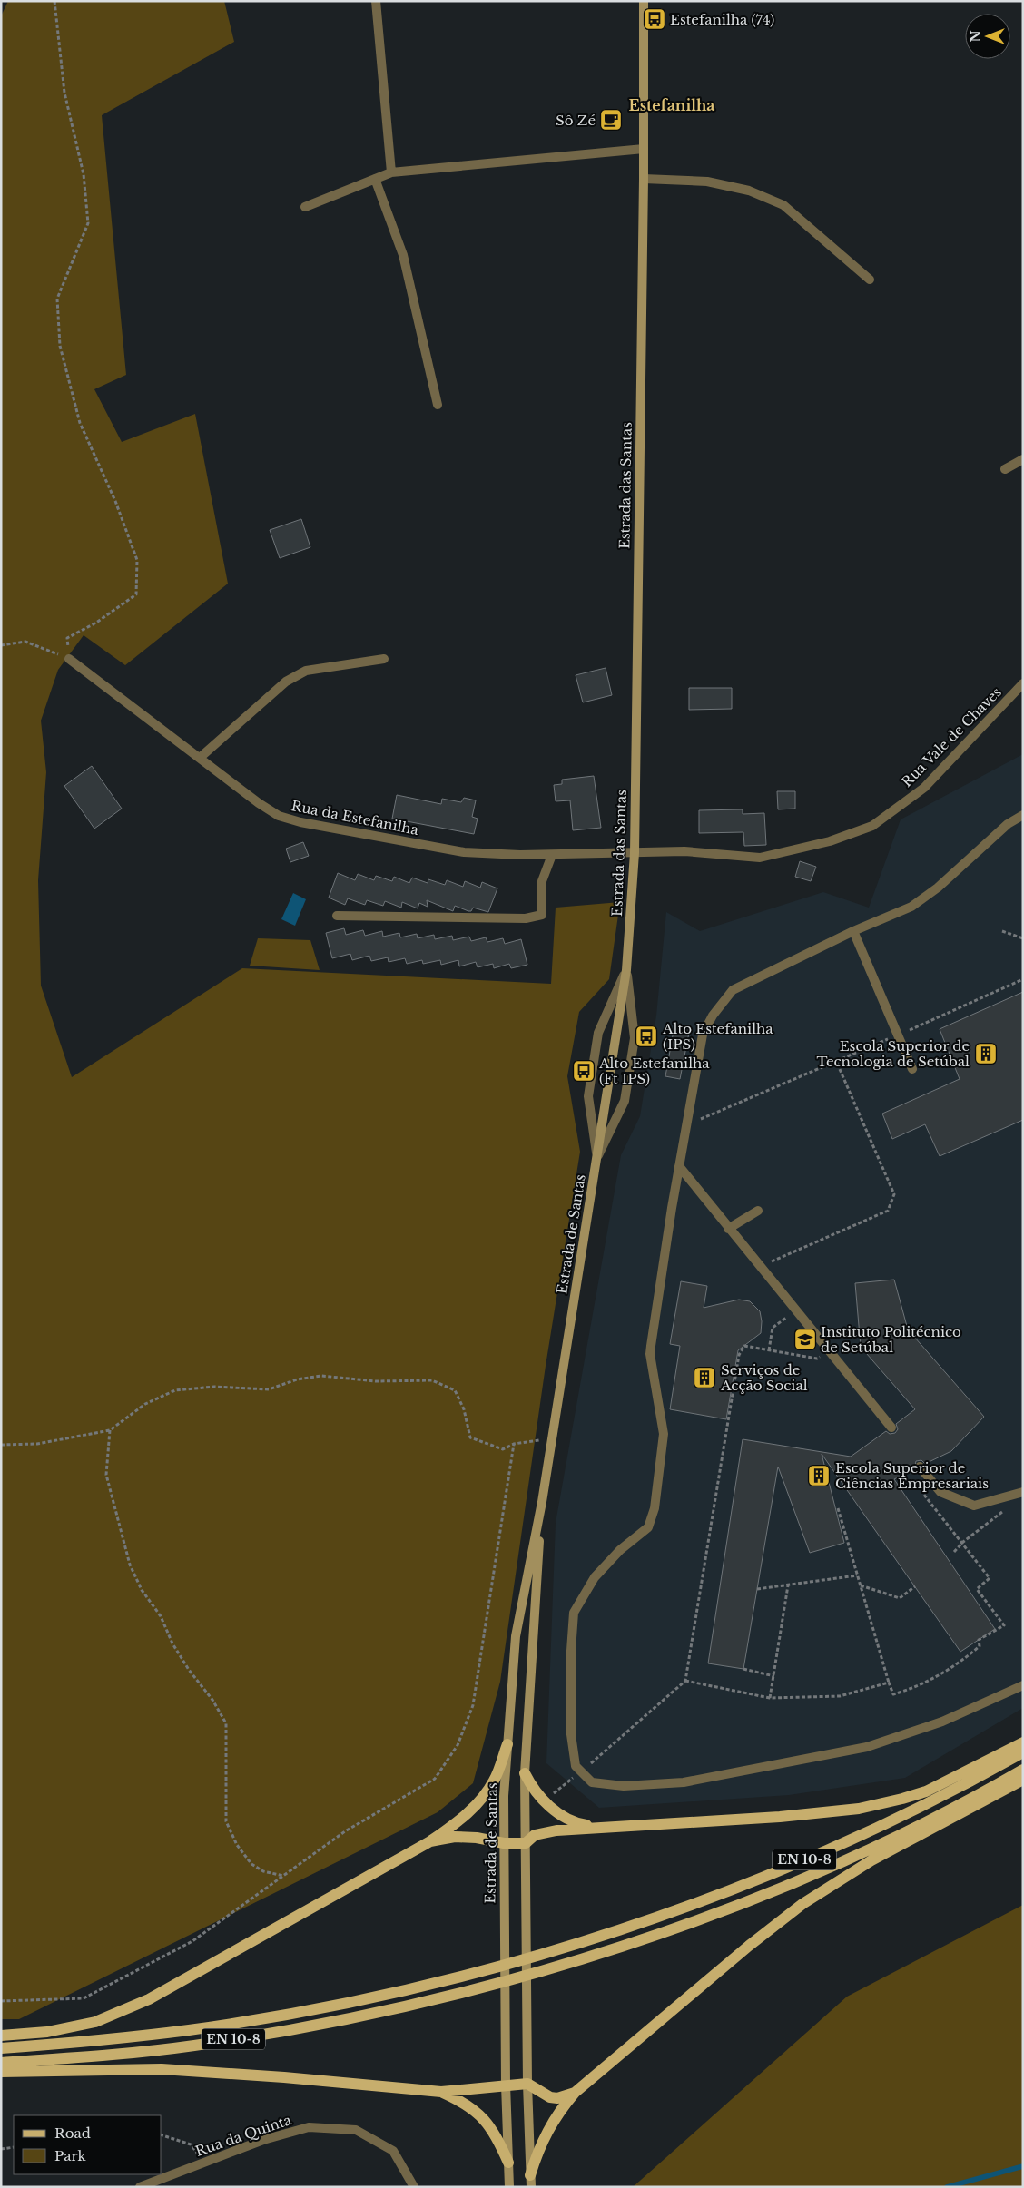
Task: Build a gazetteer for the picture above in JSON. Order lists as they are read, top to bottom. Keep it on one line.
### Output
{"streets":{"main road":["Estrada das Santas","Estrada de Santas","EN 10-8"],"street":["Rua Vale de Chaves","Rua da Estefanilha","Rua da Quinta"]},"crossings":[["Estrada das Santas","Rua Vale de Chaves"],["Estrada das Santas","Rua da Estefanilha"],["Estrada das Santas","Estrada de Santas"],["Rua Vale de Chaves","Rua da Estefanilha"]],"districts":["Estefanilha"],"places":{"bus stop":["Estefanilha (74)","Alto Estefanilha (IPS)","Alto Estefanilha (Ft IPS)"],"cafe":["Sô Zé"],"building":["Escola Superior de Tecnologia de Setúbal","Serviços de Acção Social","Escola Superior de Ciências Empresariais"],"school or university":["Instituto Politécnico de Setúbal"]},"legend":["Road","Park"],"north":"left"}
